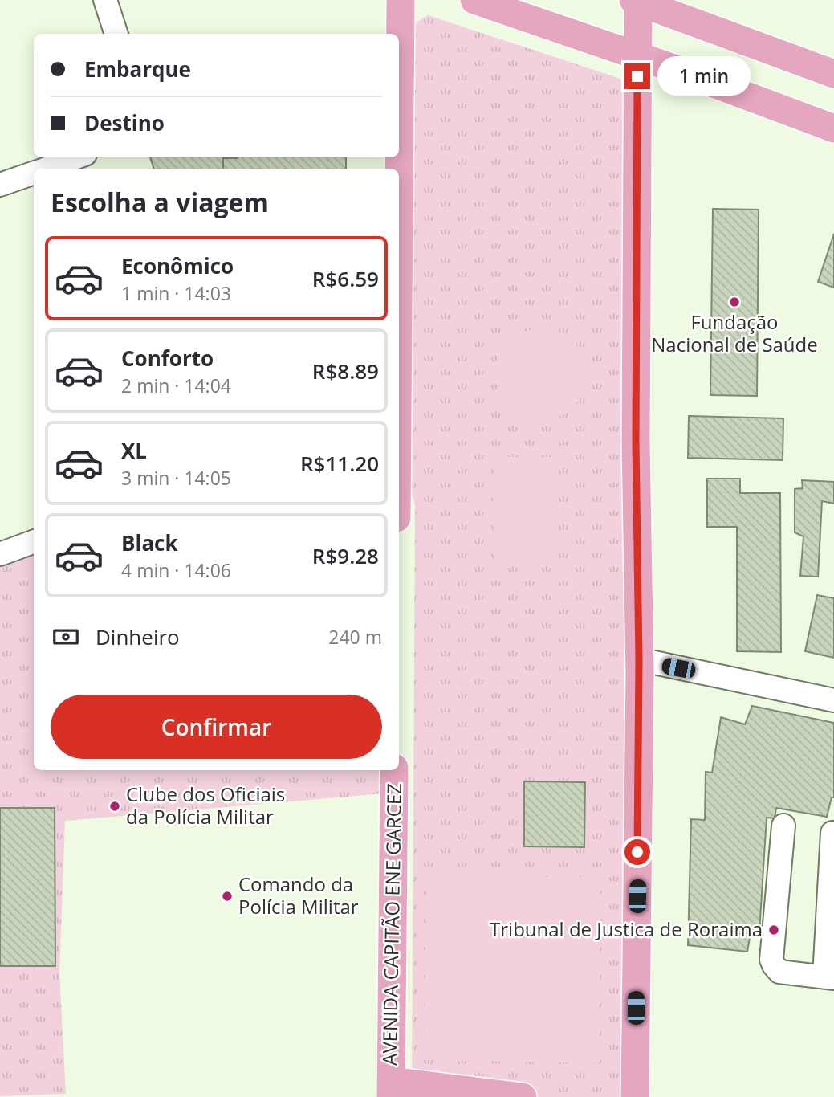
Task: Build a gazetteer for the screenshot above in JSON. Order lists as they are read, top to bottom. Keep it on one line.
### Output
{"streets":{"main road":["AVENIDA CAPITÃO ENE GARCEZ"]},"places":["Fundação Nacional de Saúde","Clube dos Oficiais da Polícia Militar","Comando da Polícia Militar","Tribunal de Justica de Roraima"],"page":{"banner":["Embarque","Destino"],"bubble":"1 min","heading":"Escolha a viagem","list":[{"name":"Econômico","note":"1 min · 14:03","value":"R$6.59"},{"name":"Conforto","note":"2 min · 14:04","value":"R$8.89"},{"name":"XL","note":"3 min · 14:05","value":"R$11.20"},{"name":"Black","note":"4 min · 14:06","value":"R$9.28"}],"pay":["Dinheiro","240 m"],"buttons":"Confirmar"}}
